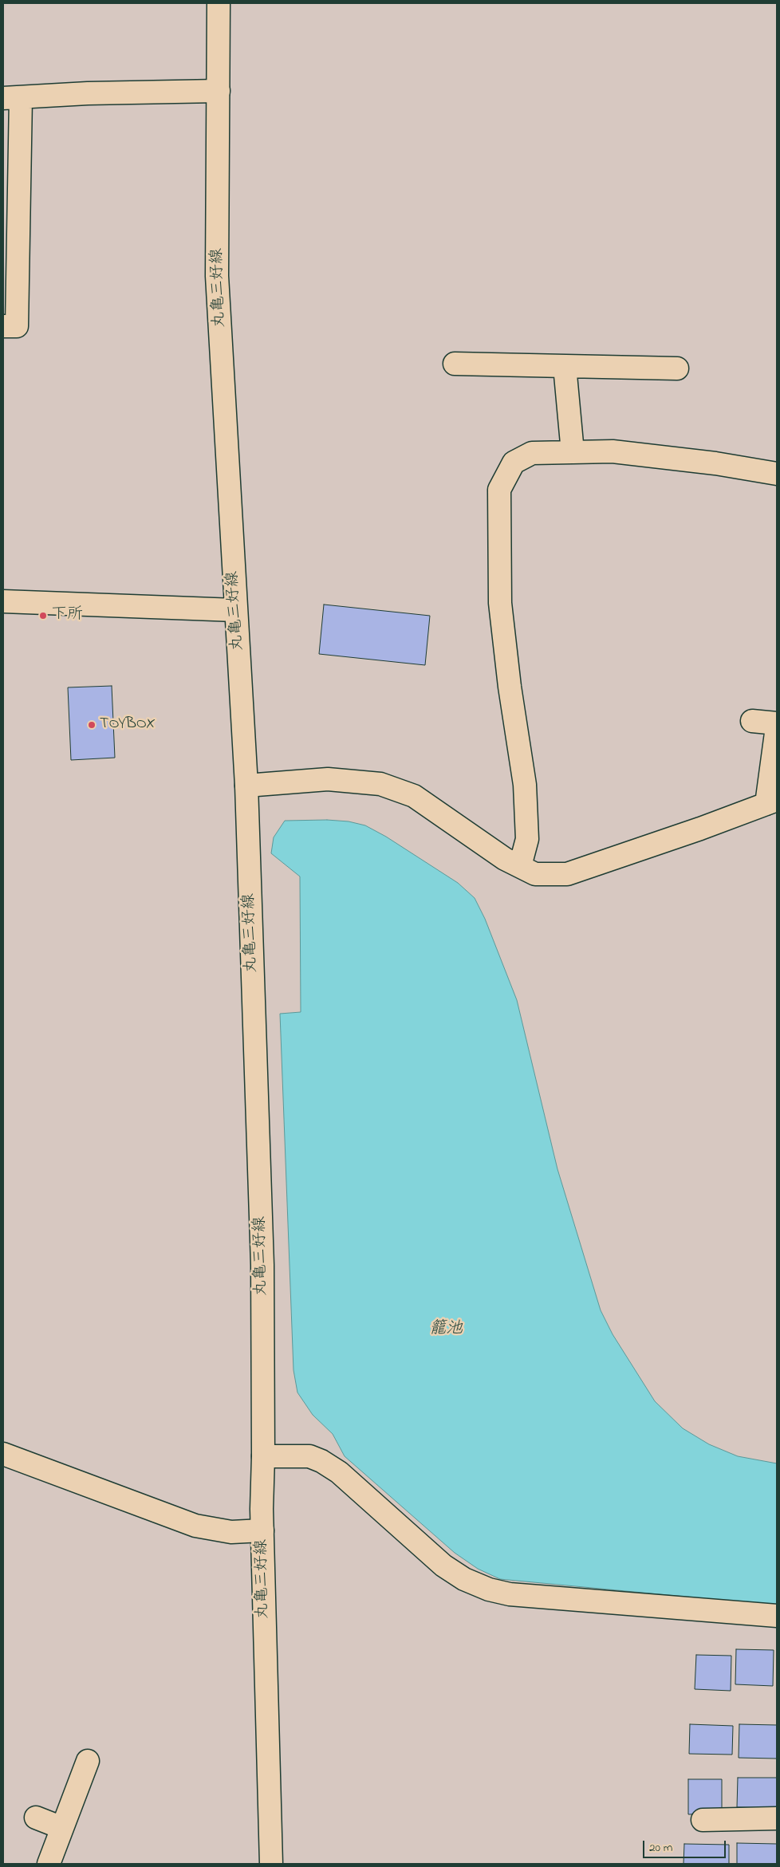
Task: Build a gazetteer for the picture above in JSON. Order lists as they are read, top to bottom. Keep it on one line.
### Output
{"streets":{"street":["丸亀三好線"]},"water":["籠池"],"places":["下所","TOYBOX"],"scale_bar":"20 m"}
